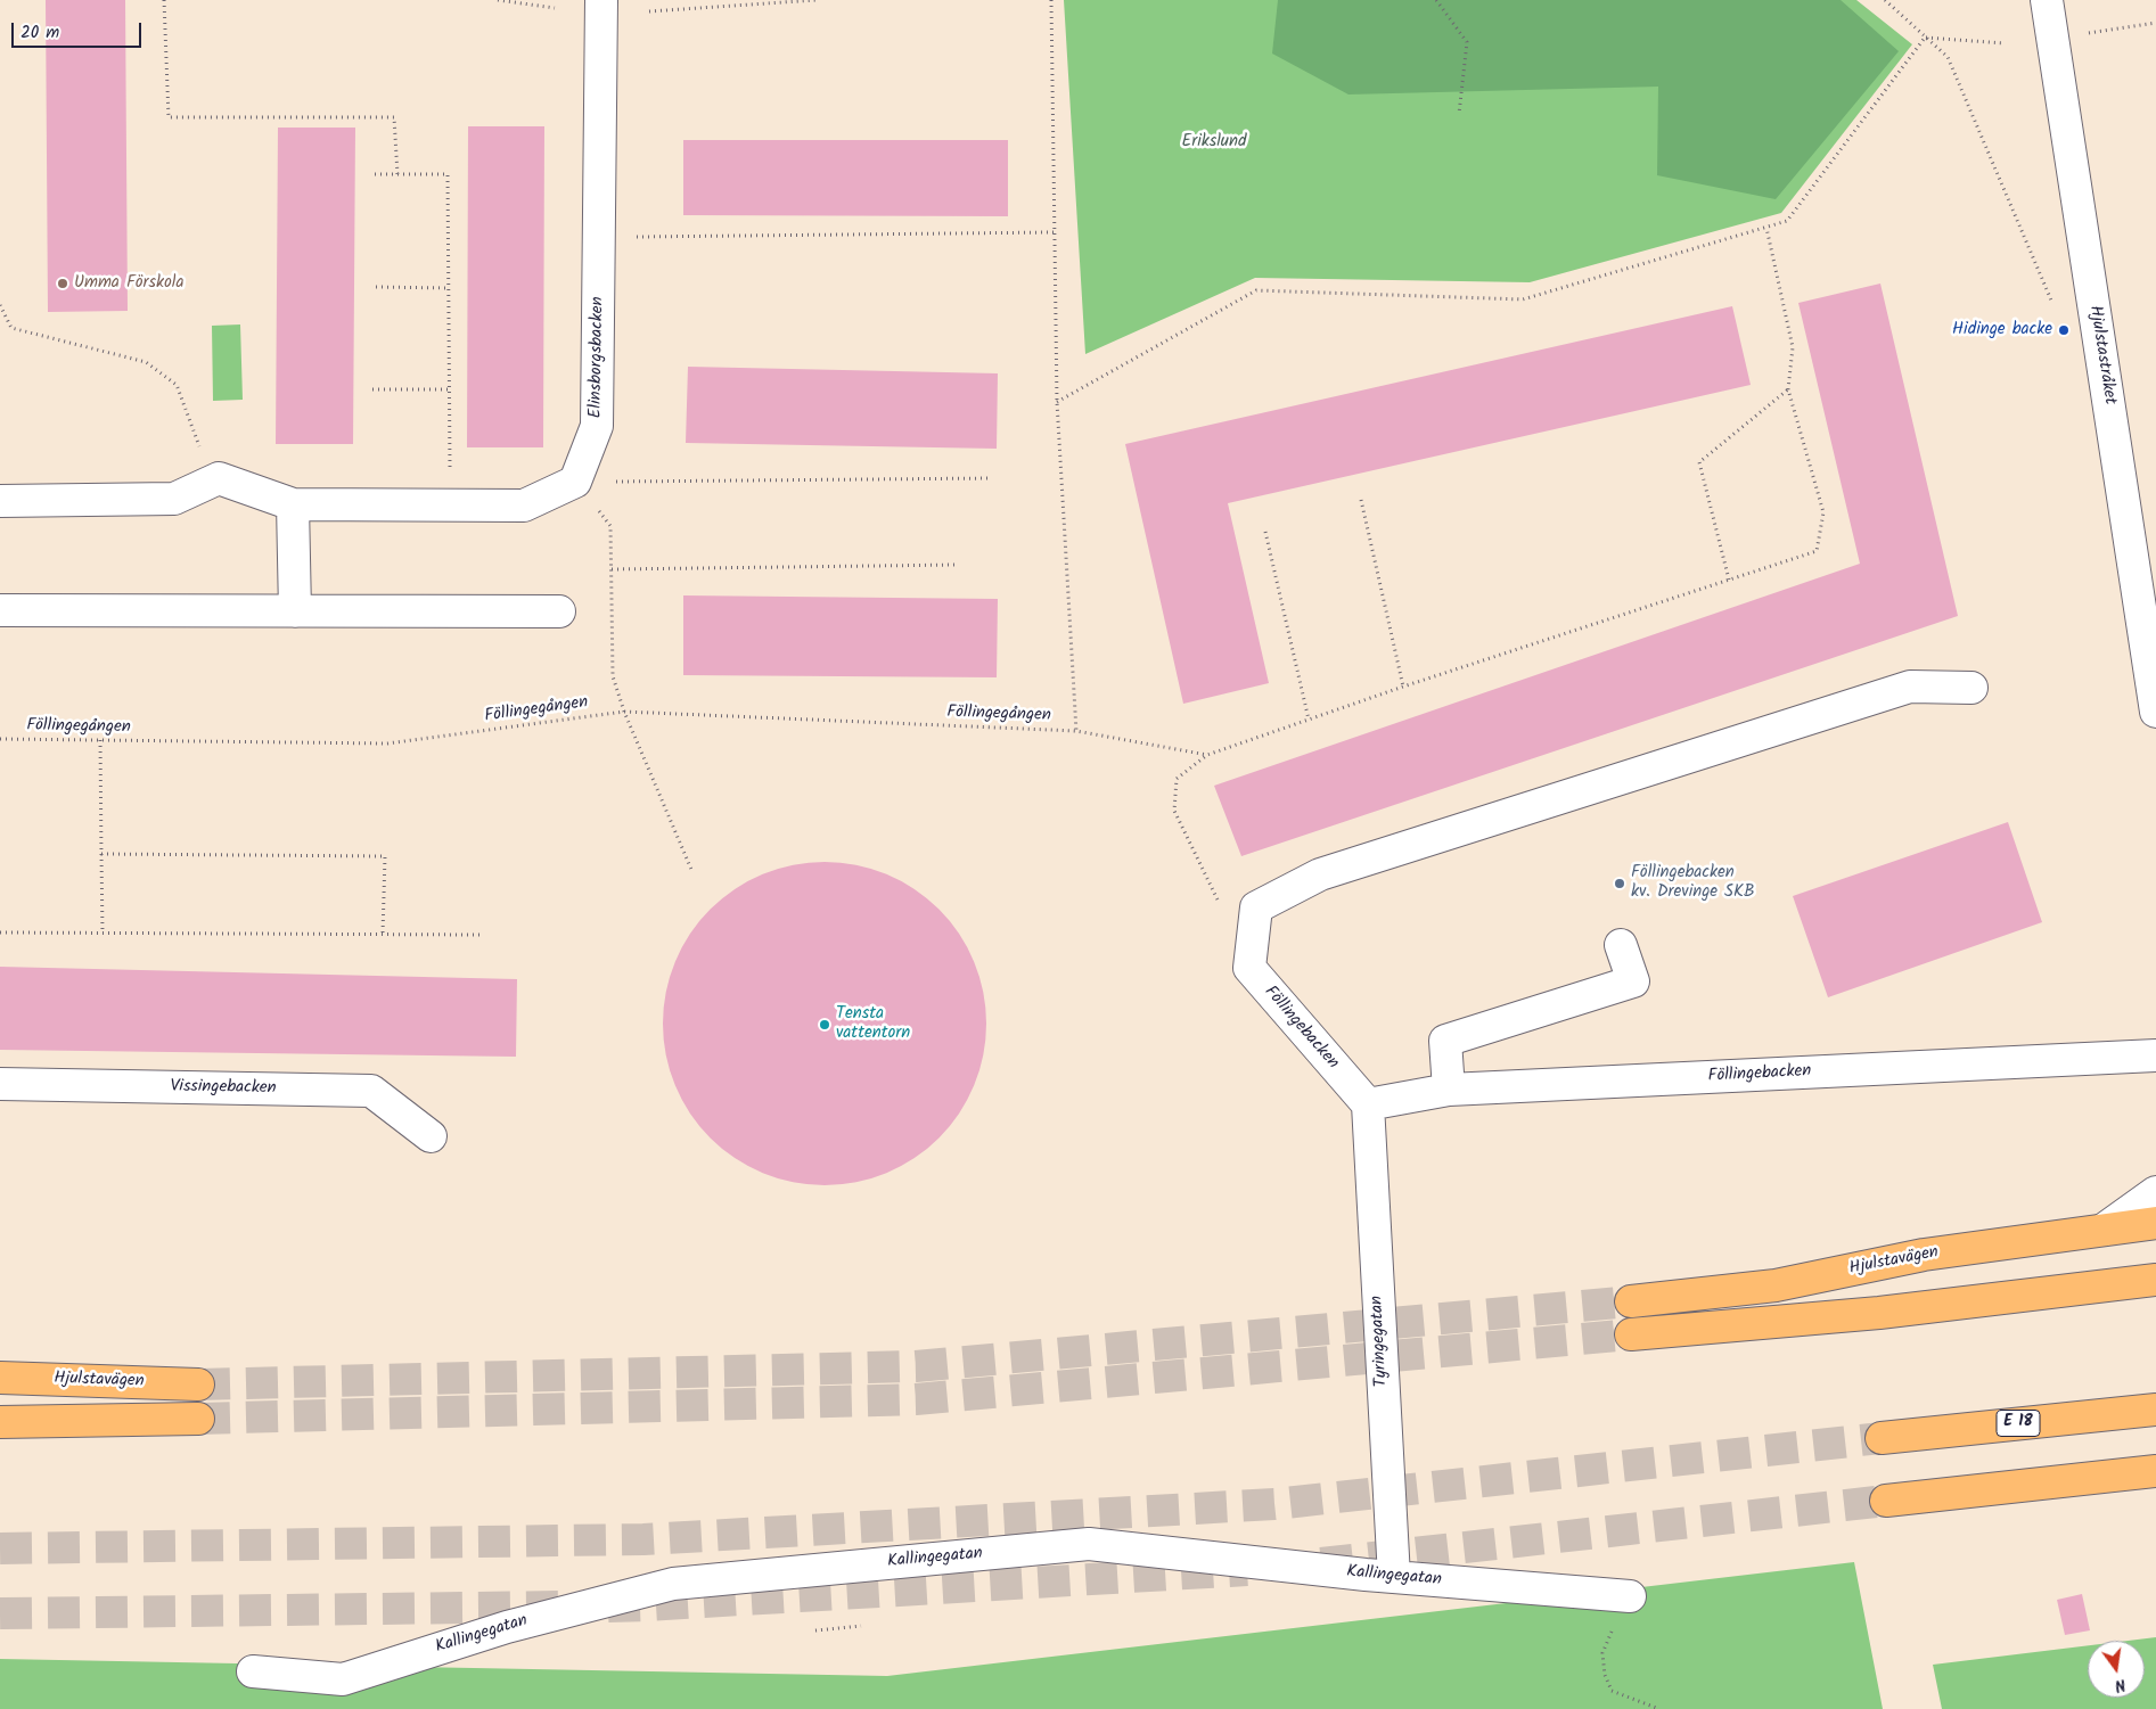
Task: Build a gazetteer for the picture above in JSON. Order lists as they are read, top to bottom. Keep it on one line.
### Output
{"streets":{"main road":["Hjulstavägen","E 18"],"street":["Hjulstastråket","Elinsborgsbacken","Föllingebacken","Vissingebacken","Tyringegatan","Kallingegatan"],"path":["Föllingegången"]},"crossings":[["Föllingebacken","Tyringegatan"],["Tyringegatan","Kallingegatan"]],"parks":["Erikslund"],"places":["Umma Förskola","Hidinge backe","Föllingebacken kv. Drevinge SKB","Tensta vattentorn"],"scale_bar":"20 m","north":"bottom"}
